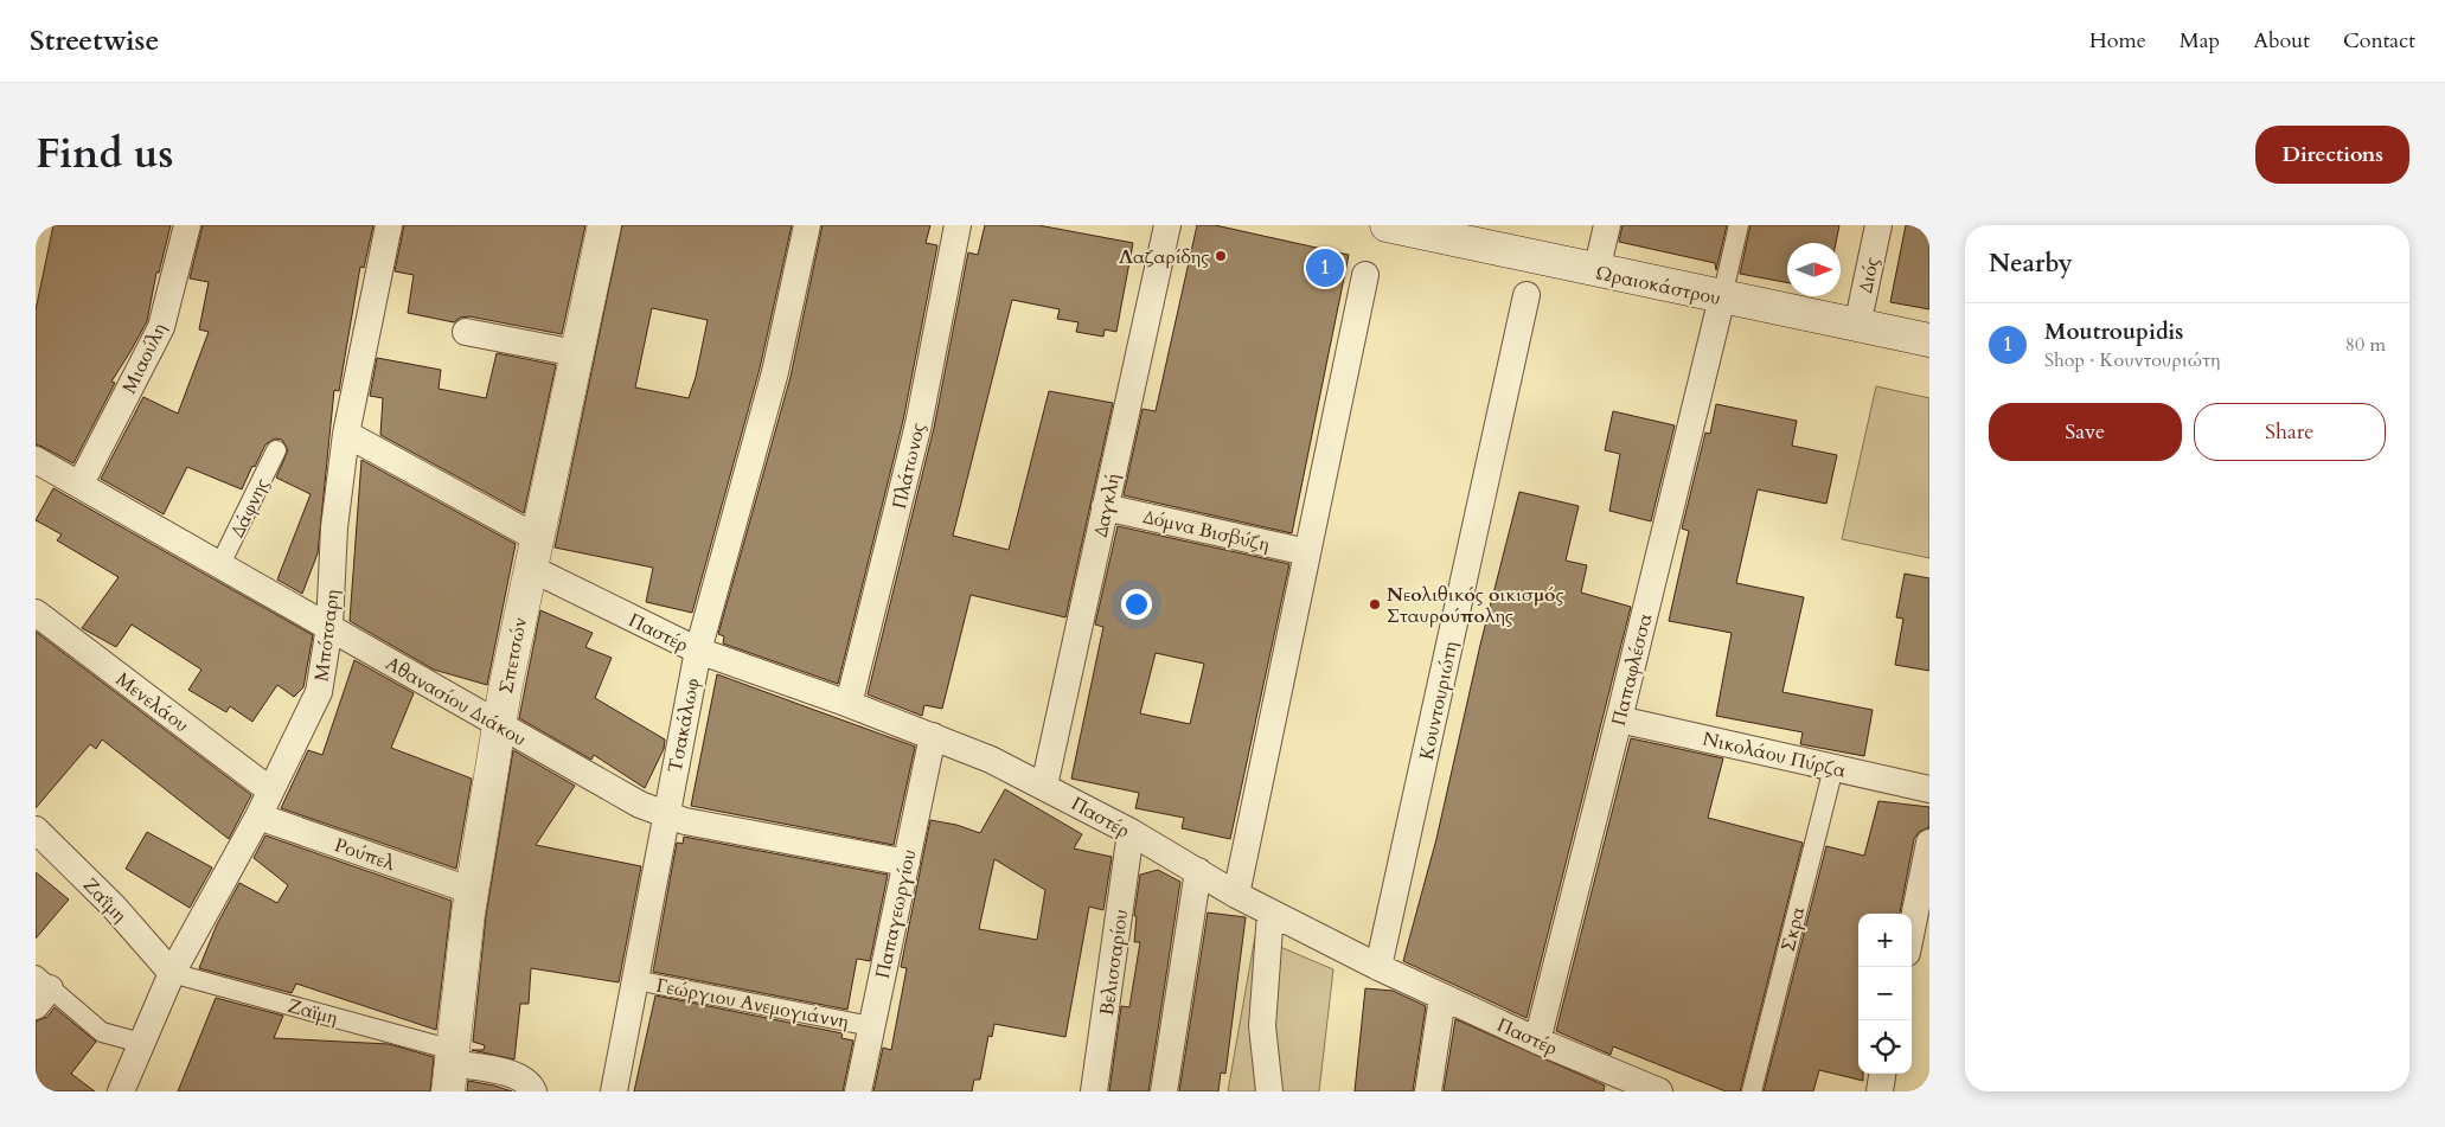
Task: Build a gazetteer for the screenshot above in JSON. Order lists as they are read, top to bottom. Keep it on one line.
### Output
{"streets":{"street":["Διός","Ωραιοκάστρου","Μιαούλη","Πλάτωνος","Δαγκλή","Δάφνης","Δόμνα Βισβύζη","Παστέρ","Μπότσαρη","Σπετσών","Παπαφλέσσα","Αθανασίου Διάκου","Κουντουριώτη","Μενελάου","Τσακάλωφ","Νικολάου Πύρζα","Ρούπελ","Ζαΐμη","Παπαγεωργίου","Σκρα","Βελισσαρίου","Γεώργιου Ανεμογιάννη","Ζαϊμη"]},"crossings":[["Διός","Ωραιοκάστρου"],["Ωραιοκάστρου","Παπαφλέσσα"],["Μιαούλη","Αθανασίου Διάκου"],["Πλάτωνος","Παστέρ"],["Δαγκλή","Δόμνα Βισβύζη"],["Δαγκλή","Παστέρ"],["Δάφνης","Αθανασίου Διάκου"],["Παστέρ","Μπότσαρη"],["Παστέρ","Σπετσών"],["Παστέρ","Παπαφλέσσα"],["Παστέρ","Κουντουριώτη"],["Παστέρ","Τσακάλωφ"],["Παστέρ","Παπαγεωργίου"],["Παστέρ","Βελισσαρίου"],["Μπότσαρη","Αθανασίου Διάκου"],["Μπότσαρη","Μενελάου"],["Μπότσαρη","Ρούπελ"],["Μπότσαρη","Ζαΐμη"],["Μπότσαρη","Ζαϊμη"],["Σπετσών","Αθανασίου Διάκου"],["Σπετσών","Ρούπελ"],["Σπετσών","Ζαϊμη"],["Παπαφλέσσα","Νικολάου Πύρζα"],["Αθανασίου Διάκου","Τσακάλωφ"],["Αθανασίου Διάκου","Παπαγεωργίου"],["Τσακάλωφ","Γεώργιου Ανεμογιάννη"],["Νικολάου Πύρζα","Σκρα"],["Ζαΐμη","Ζαϊμη"],["Παπαγεωργίου","Γεώργιου Ανεμογιάννη"]],"places":["Λαζαρίδης","Νεολιθικός οικισμός Σταυρούπολης"],"north":"right","page":{"header":"Streetwise","nav":["Home","Map","About","Contact"],"title":"Find us","buttons":["Directions",["Save","Share"]],"heading":"Nearby","pins":"1","list":[{"mark":"1","name":"Moutroupidis","note":"Shop · Κουντουριώτη","value":"80 m"}],"map_buttons":["+","−"]}}
